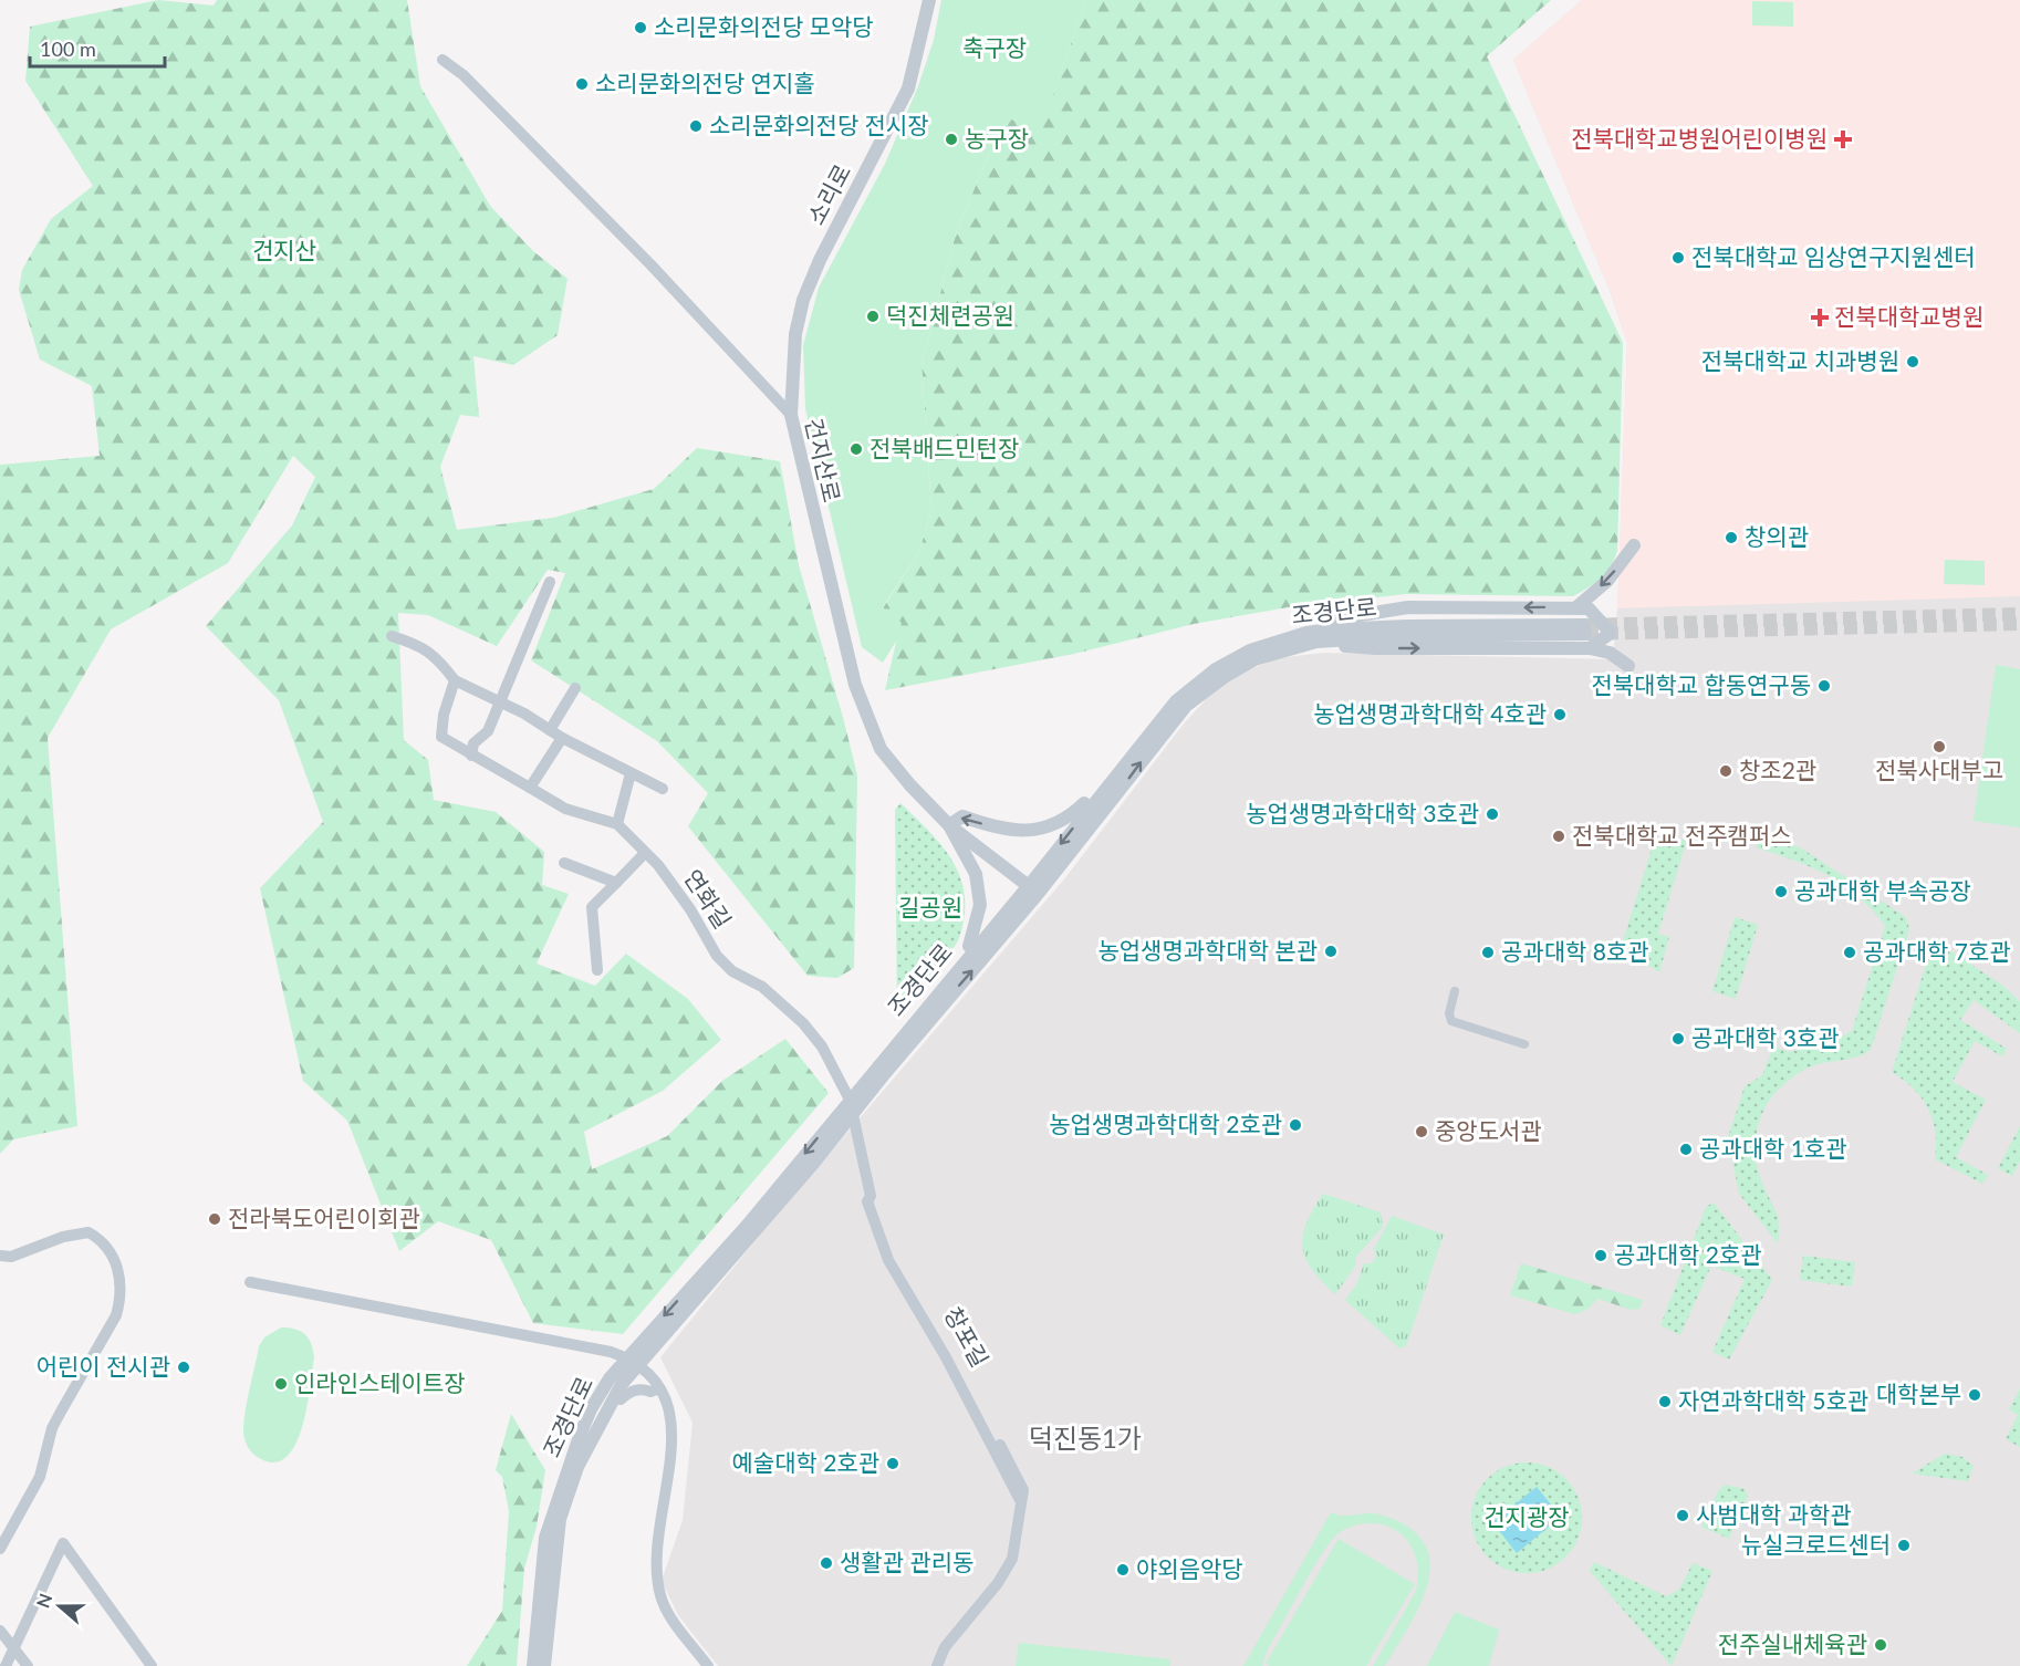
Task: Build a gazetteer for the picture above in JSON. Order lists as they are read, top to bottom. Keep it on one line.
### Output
{"streets":{"street":["소리로","건지산로","조경단로","연화길","창포길"]},"crossings":[["소리로","건지산로"],["건지산로","조경단로"],["조경단로","연화길"],["조경단로","창포길"],["연화길","창포길"]],"districts":["덕진동1가"],"parks":["축구장","건지산","길공원","건지광장"],"places":{"other":["소리문화의전당 모악당","소리문화의전당 연지홀","소리문화의전당 전시장","농구장","전북대학교 임상연구지원센터","덕진체련공원","전북대학교 치과병원","전북배드민턴장","창의관","전북대학교 합동연구동","농업생명과학대학 4호관","전북사대부고","창조2관","농업생명과학대학 3호관","전북대학교 전주캠퍼스","공과대학 부속공장","농업생명과학대학 본관","공과대학 8호관","공과대학 7호관","공과대학 3호관","농업생명과학대학 2호관","중앙도서관","공과대학 1호관","전라북도어린이회관","공과대학 2호관","어린이 전시관","인라인스테이트장","대학본부","자연과학대학 5호관","예술대학 2호관","사범대학 과학관","뉴실크로드센터","생활관 관리동","야외음악당","전주실내체육관"],"health":["전북대학교병원어린이병원","전북대학교병원"]},"scale_bar":"100 m","north":"left"}
